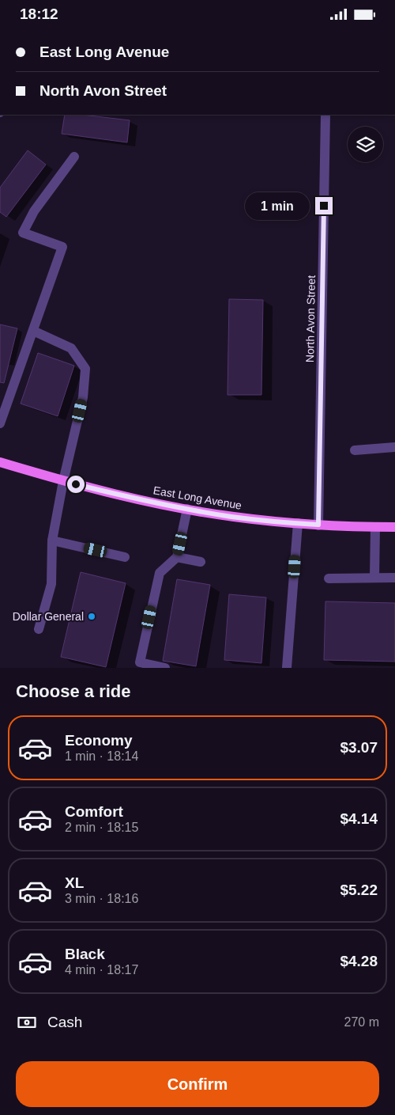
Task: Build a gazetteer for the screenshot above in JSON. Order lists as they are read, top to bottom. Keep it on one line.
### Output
{"streets":{"main road":["East Long Avenue"],"street":["North Avon Street"]},"crossings":[["North Avon Street","East Long Avenue"]],"places":["Dollar General"],"page":{"status":"18:12","banner":["East Long Avenue","North Avon Street"],"bubble":"1 min","heading":"Choose a ride","list":[{"name":"Economy","note":"1 min · 18:14","value":"$3.07"},{"name":"Comfort","note":"2 min · 18:15","value":"$4.14"},{"name":"XL","note":"3 min · 18:16","value":"$5.22"},{"name":"Black","note":"4 min · 18:17","value":"$4.28"}],"pay":["Cash","270 m"],"buttons":"Confirm"}}
